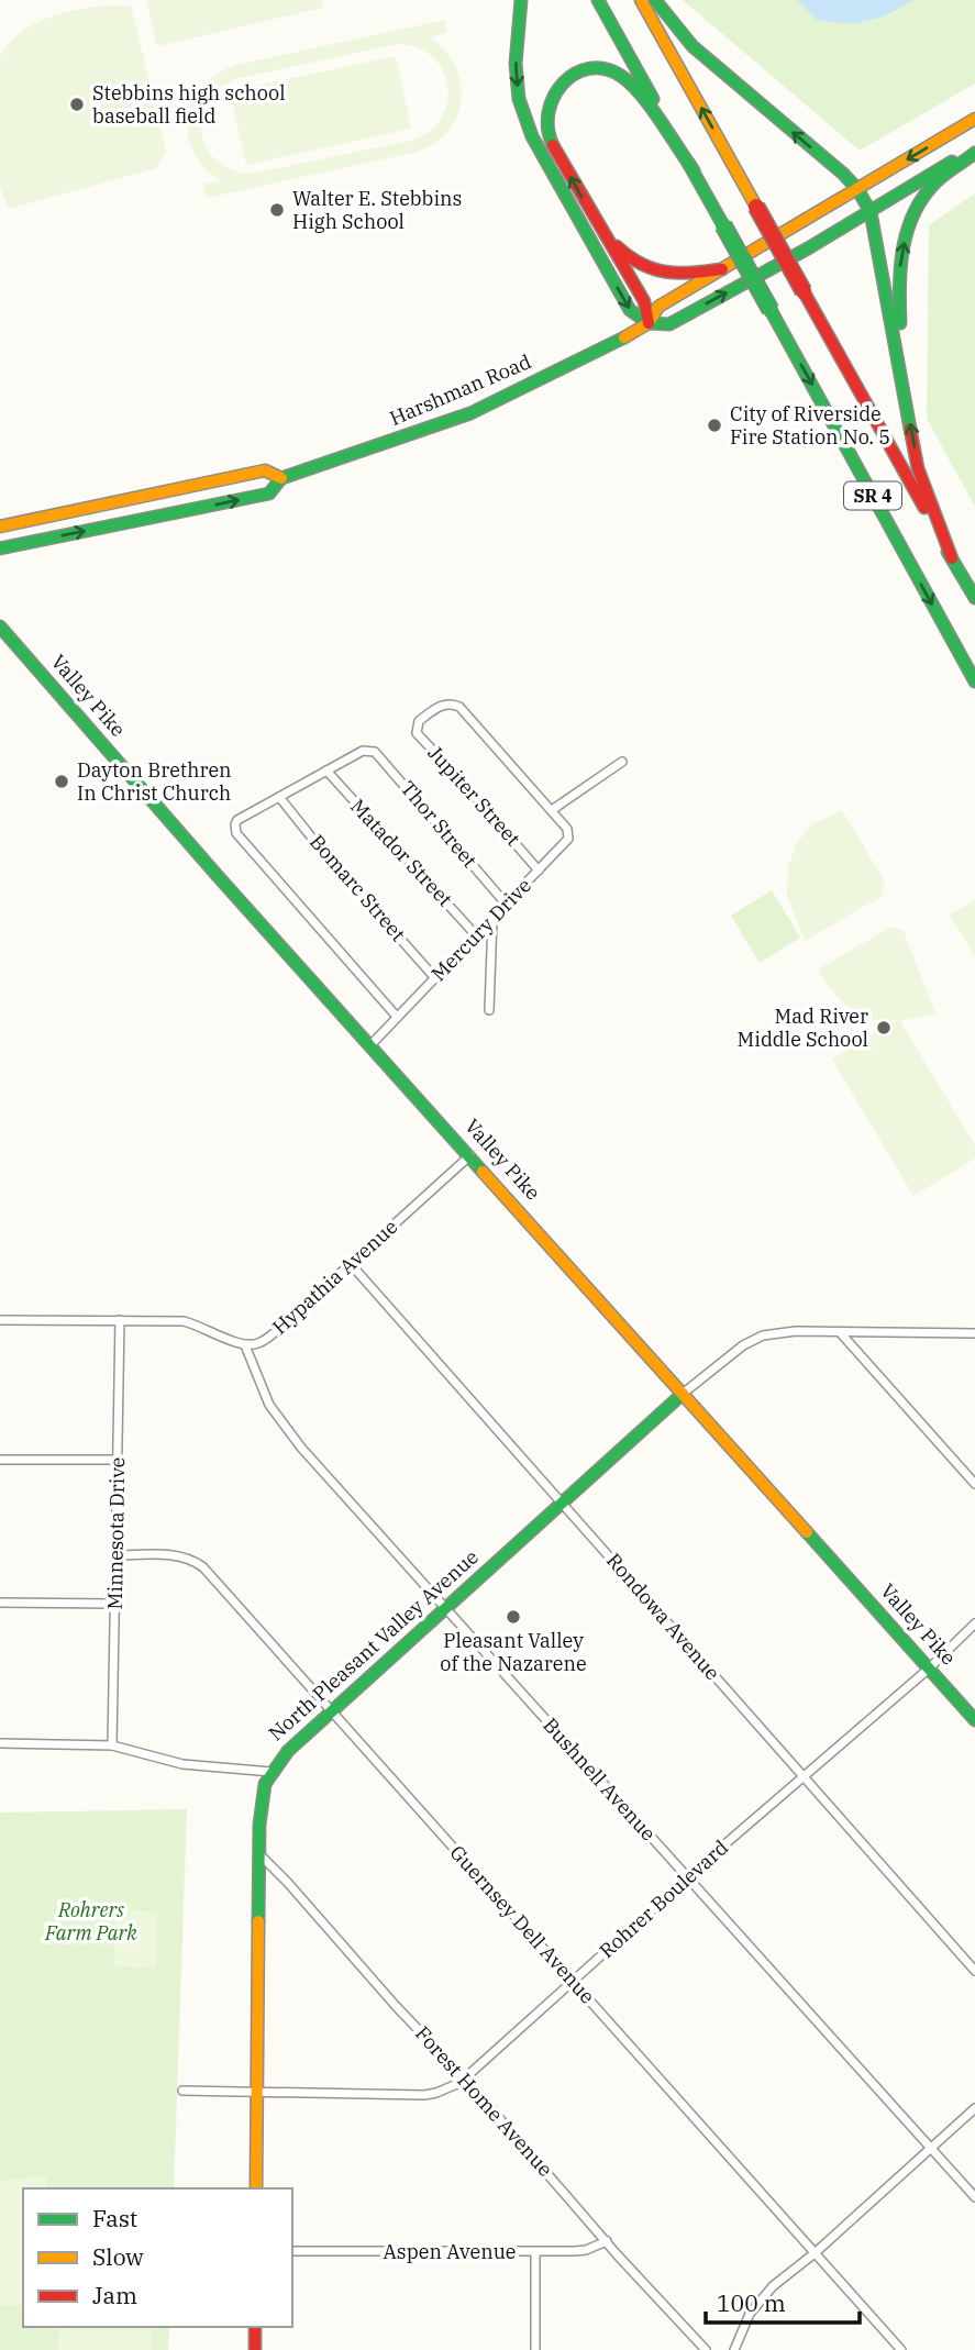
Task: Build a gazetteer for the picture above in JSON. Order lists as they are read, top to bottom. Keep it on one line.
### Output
{"streets":{"main road":["Harshman Road","SR 4","Valley Pike","North Pleasant Valley Avenue"],"street":["Jupiter Street","Thor Street","Matador Street","Bomarc Street","Mercury Drive","Hypathia Avenue","Minnesota Drive","Rondowa Avenue","Bushnell Avenue","Rohrer Boulevard","Guernsey Dell Avenue","Forest Home Avenue","Aspen Avenue"]},"crossings":[["Valley Pike","Mercury Drive"],["Valley Pike","Hypathia Avenue"],["Valley Pike","North Pleasant Valley Avenue"],["Valley Pike","Rohrer Boulevard"],["Jupiter Street","Mercury Drive"],["Thor Street","Matador Street"],["Thor Street","Mercury Drive"],["Matador Street","Mercury Drive"],["Bomarc Street","Mercury Drive"],["Hypathia Avenue","Rondowa Avenue"],["Hypathia Avenue","Bushnell Avenue"],["Minnesota Drive","Guernsey Dell Avenue"],["Rondowa Avenue","North Pleasant Valley Avenue"],["Rondowa Avenue","Rohrer Boulevard"],["North Pleasant Valley Avenue","Bushnell Avenue"],["North Pleasant Valley Avenue","Rohrer Boulevard"],["North Pleasant Valley Avenue","Guernsey Dell Avenue"],["North Pleasant Valley Avenue","Forest Home Avenue"],["Bushnell Avenue","Rohrer Boulevard"],["Rohrer Boulevard","Guernsey Dell Avenue"],["Rohrer Boulevard","Forest Home Avenue"],["Forest Home Avenue","Aspen Avenue"]],"parks":["Rohrers Farm Park"],"places":["Stebbins high school baseball field","Walter E. Stebbins High School","City of Riverside Fire Station No. 5","Dayton Brethren In Christ Church","Mad River Middle School","Pleasant Valley of the Nazarene"],"legend":["Fast","Slow","Jam"],"scale_bar":"100 m"}
